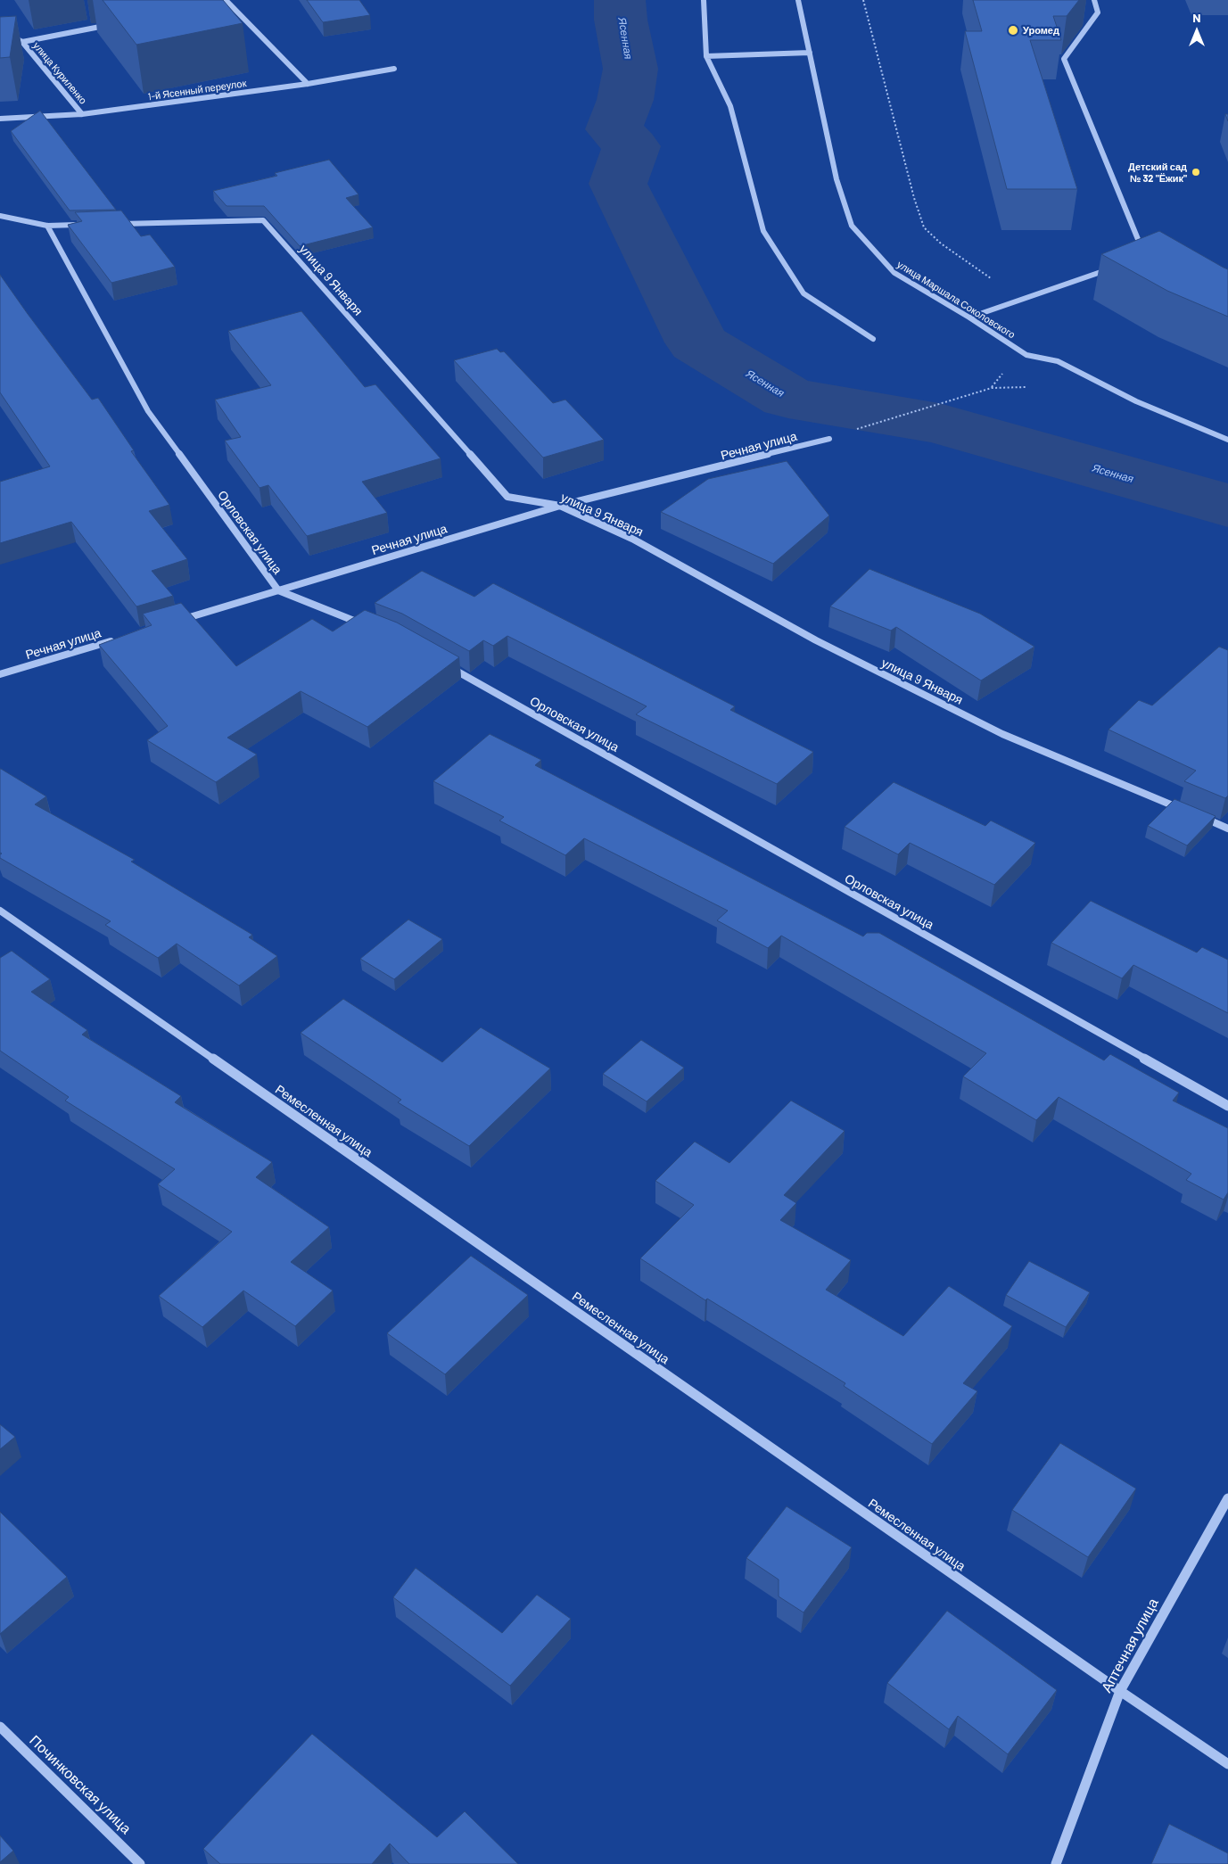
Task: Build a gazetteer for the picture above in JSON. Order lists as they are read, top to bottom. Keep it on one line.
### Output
{"streets":{"street":["улица Куриленко","1-й Ясенный переулок","улица 9 Января","улица Маршала Соколовского","Речная улица","Орловская улица","Ремесленная улица","Аптечная улица","Починковская улица"]},"crossings":[["улица Куриленко","1-й Ясенный переулок"],["улица 9 Января","Речная улица"],["Речная улица","Орловская улица"],["Ремесленная улица","Аптечная улица"]],"water":["Ясенная"],"places":["Уромед","Детский сад № 32 \"Ёжик\""],"north":"top"}
